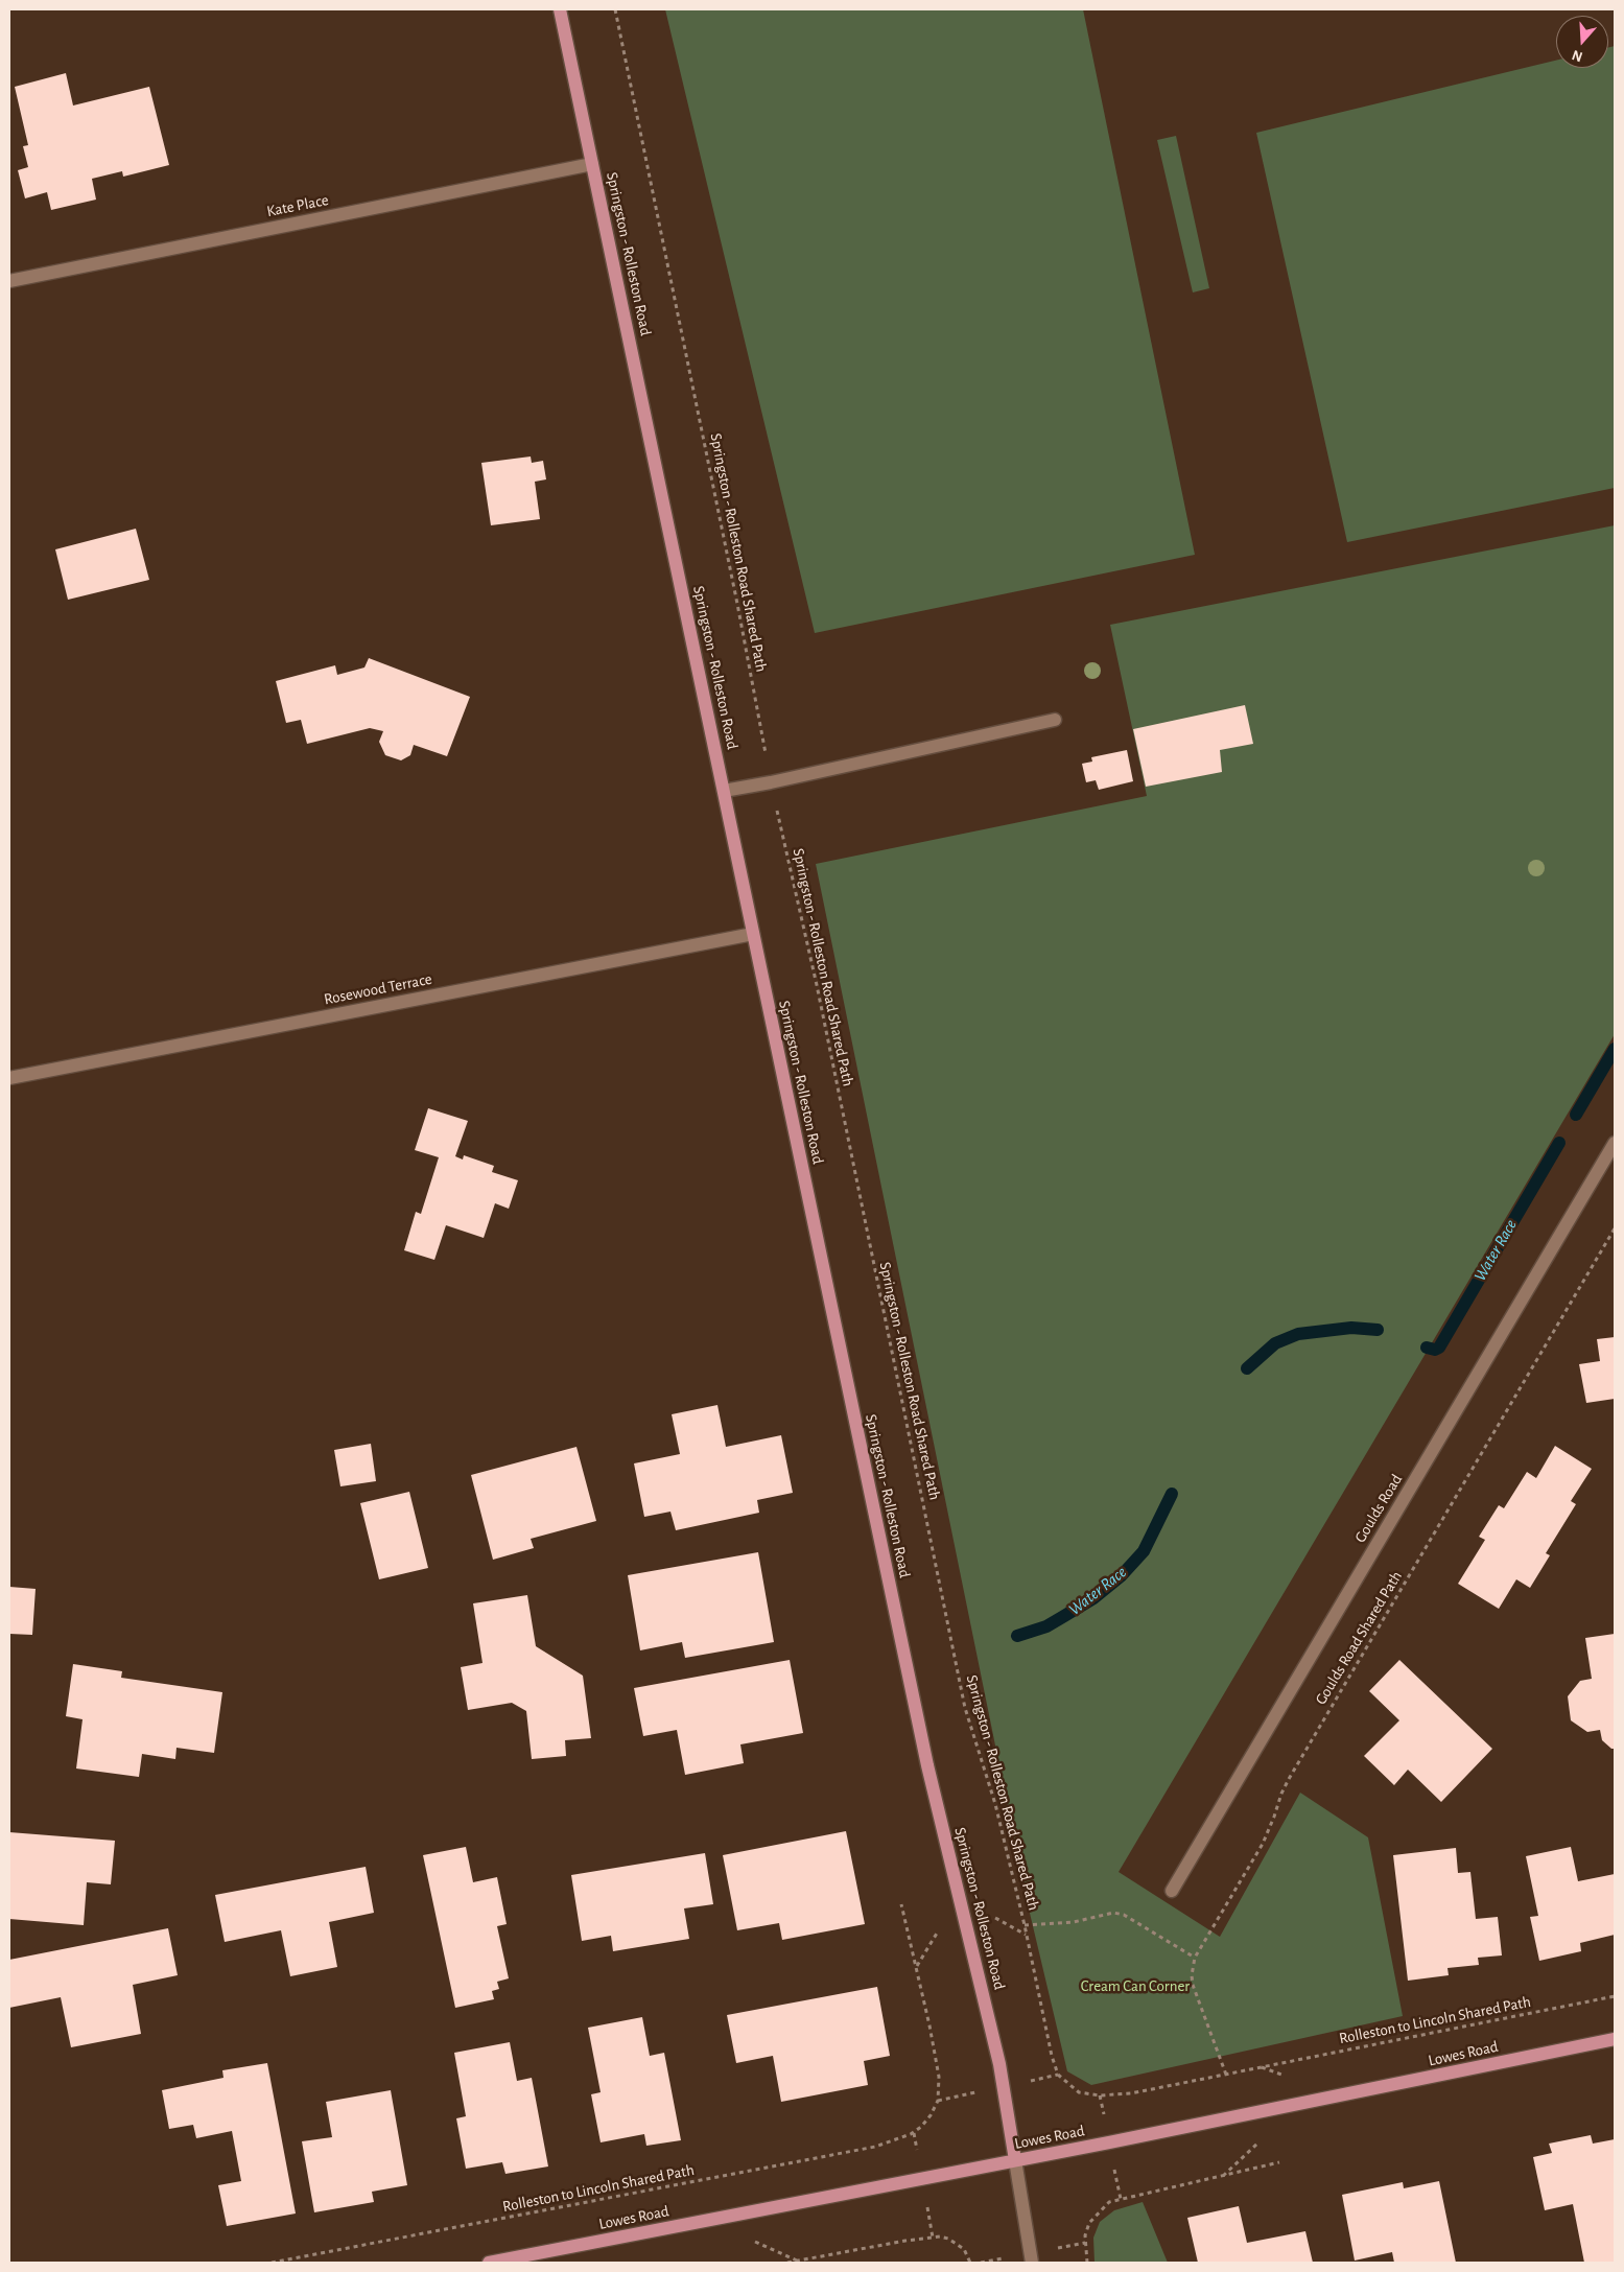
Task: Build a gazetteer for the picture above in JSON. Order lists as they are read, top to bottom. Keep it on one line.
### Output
{"streets":{"main road":["Springston - Rolleston Road","Lowes Road"],"street":["Kate Place","Rosewood Terrace","Goulds Road"],"path":["Springston - Rolleston Road Shared Path","Goulds Road Shared Path","Rolleston to Lincoln Shared Path"]},"crossings":[["Kate Place","Springston - Rolleston Road"],["Springston - Rolleston Road","Rosewood Terrace"],["Springston - Rolleston Road","Lowes Road"],["Springston - Rolleston Road Shared Path","Goulds Road Shared Path"],["Goulds Road Shared Path","Rolleston to Lincoln Shared Path"]],"water":["Water Race"],"parks":["Cream Can Corner"],"north":"bottom"}
